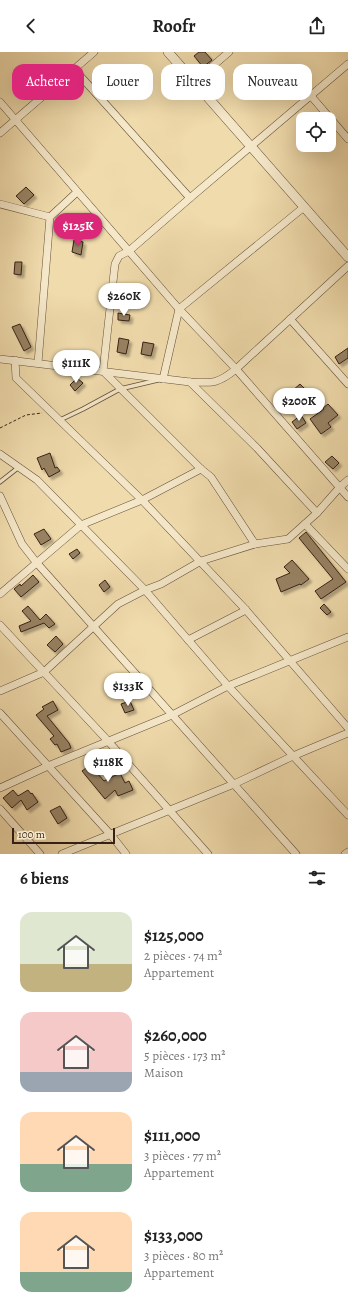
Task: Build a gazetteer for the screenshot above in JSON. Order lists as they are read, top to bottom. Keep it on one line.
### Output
{"scale_bar":"100 m","page":{"header":"Roofr","chip":["Acheter","Louer","Filtres","Nouveau"],"price":["$125K","$260K","$111K","$200K","$133K","$118K"],"scale":"100 m","heading":"6 biens","list":[{"name":"$125,000","note":"2 pièces · 74 m² · Appartement"},{"name":"$260,000","note":"5 pièces · 173 m² · Maison"},{"name":"$111,000","note":"3 pièces · 77 m² · Appartement"},{"name":"$133,000","note":"3 pièces · 80 m² · Appartement"}]}}
